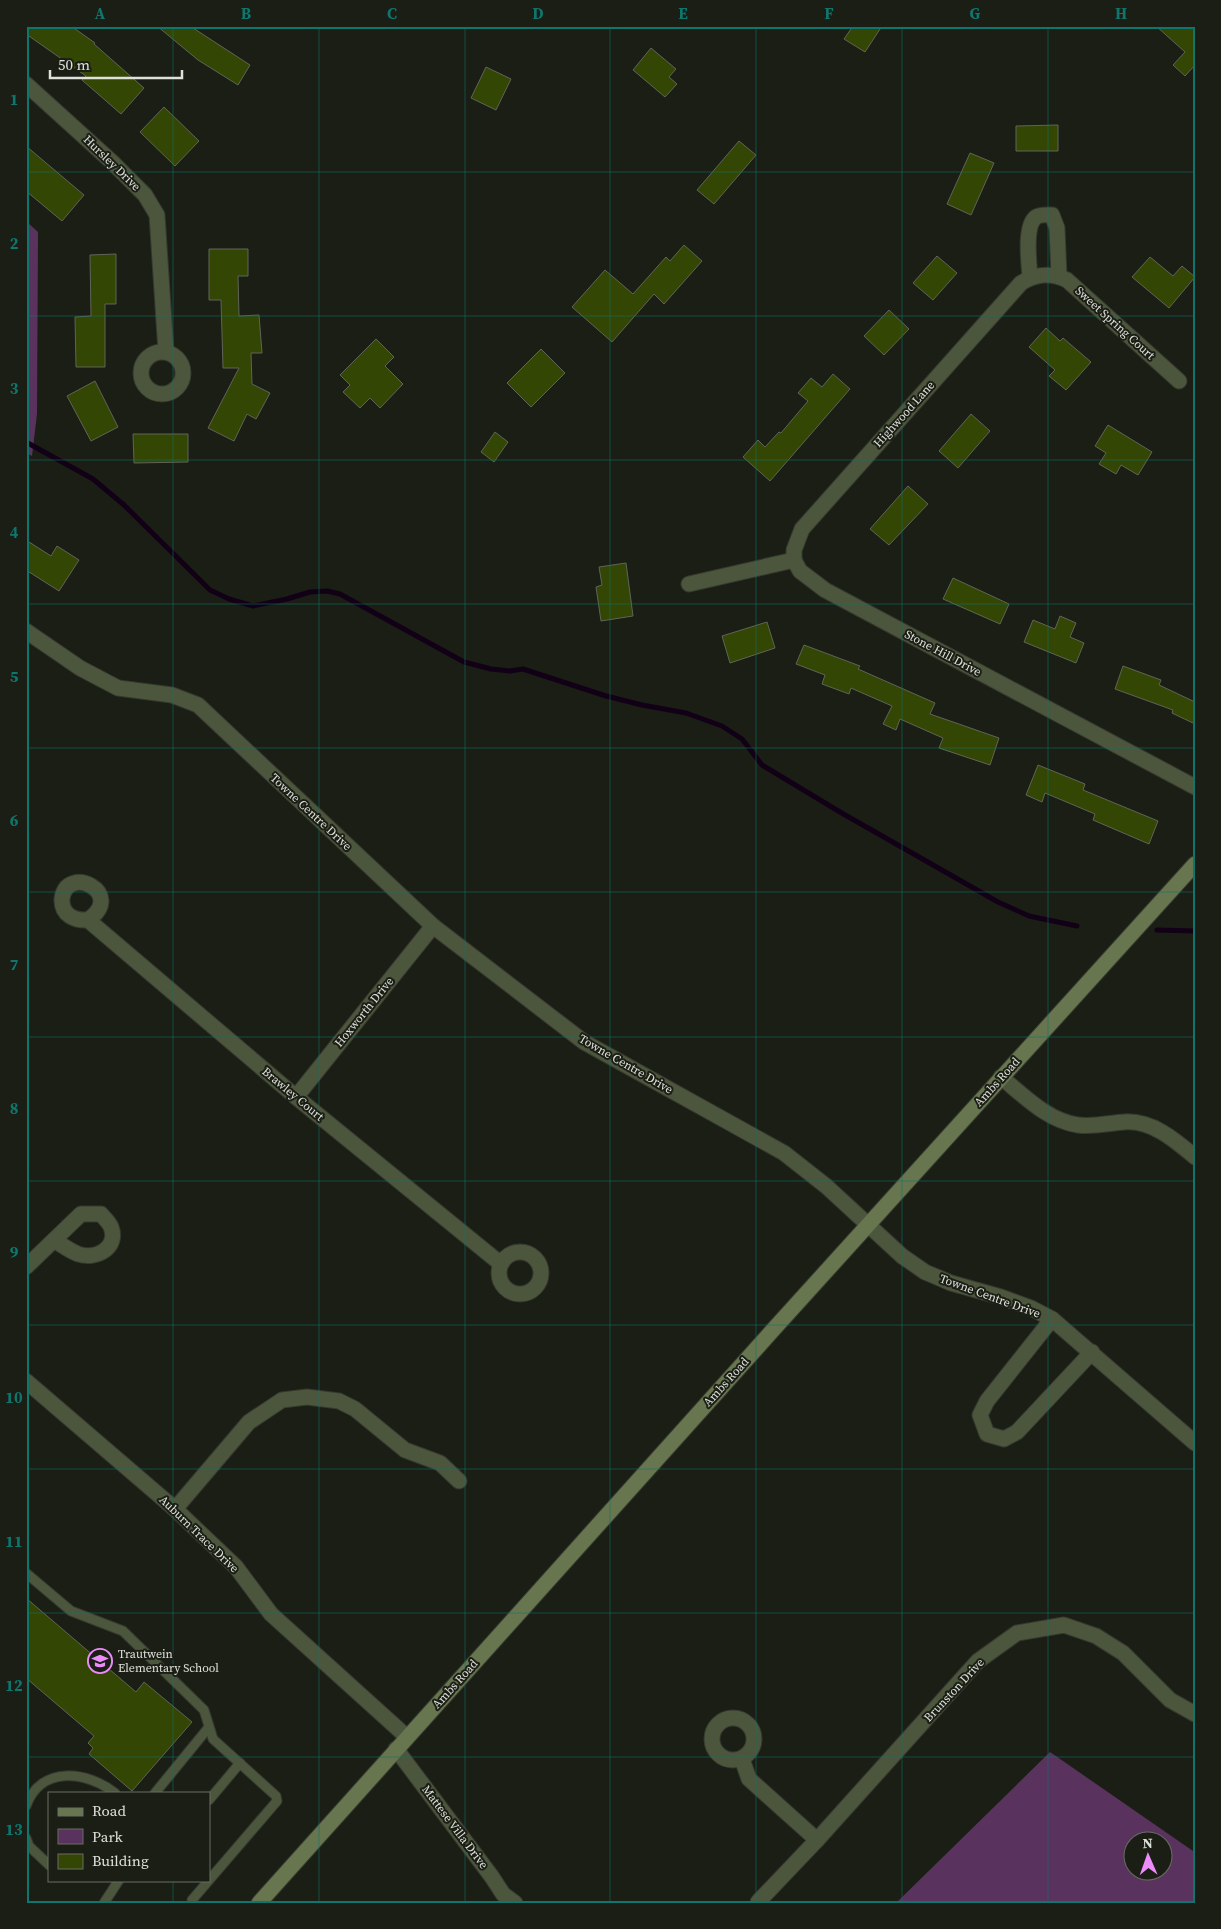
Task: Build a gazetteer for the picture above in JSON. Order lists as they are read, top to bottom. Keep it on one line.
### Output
{"streets":{"street":["Hursley Drive","Sweet Spring Court","Highwood Lane","Stone Hill Drive","Towne Centre Drive","Hoxworth Drive","Ambs Road","Brawley Court","Auburn Trace Drive","Brunston Drive","Mattese Villa Drive"]},"crossings":[["Highwood Lane","Stone Hill Drive"],["Towne Centre Drive","Hoxworth Drive"],["Towne Centre Drive","Ambs Road"],["Hoxworth Drive","Brawley Court"],["Ambs Road","Auburn Trace Drive"],["Ambs Road","Mattese Villa Drive"]],"places":{"school or university":["Trautwein Elementary School"]},"legend":["Road","Park","Building"],"scale_bar":"50 m","north":"top","grid":{"columns":["A","B","C","D","E","F","G","H"],"rows":["1","2","3","4","5","6","7","8","9","10","11","12","13"]}}
